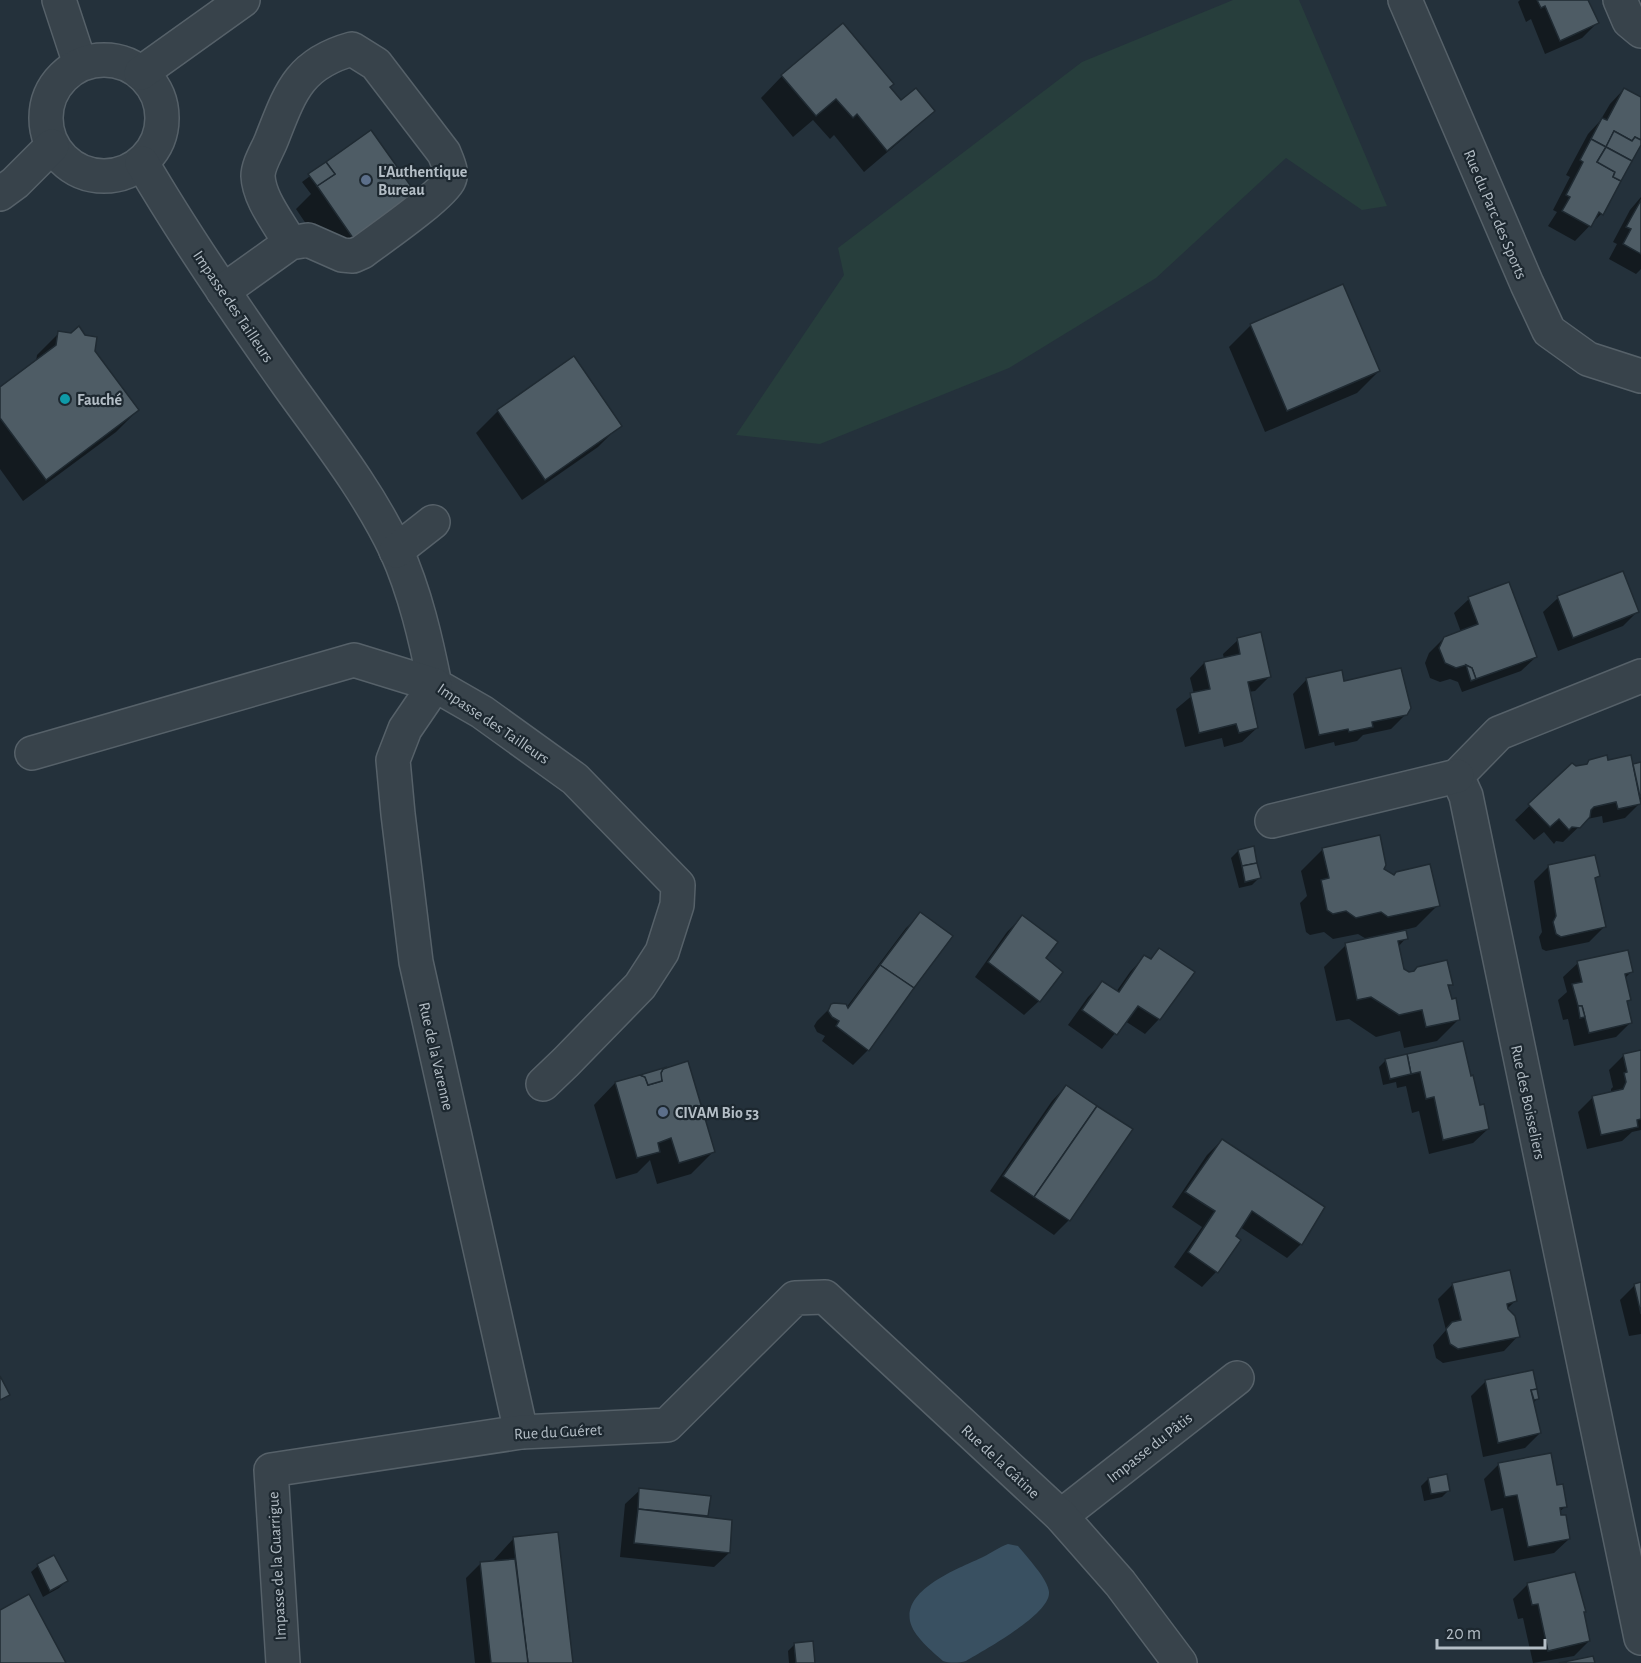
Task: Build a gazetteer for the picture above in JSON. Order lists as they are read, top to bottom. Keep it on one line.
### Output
{"streets":{"street":["Rue du Parc des Sports","Impasse des Tailleurs","Rue de la Varenne","Rue des Boisseliers","Rue du Guéret","Impasse du Pâtis","Rue de la Gâtine","Impasse de la Guarrigue"]},"crossings":[["Impasse des Tailleurs","Rue de la Varenne"],["Rue de la Varenne","Rue du Guéret"],["Rue du Guéret","Rue de la Gâtine"],["Rue du Guéret","Impasse de la Guarrigue"],["Impasse du Pâtis","Rue de la Gâtine"]],"places":["L'Authentique Bureau","Fauché","CIVAM Bio 53"],"scale_bar":"20 m"}
